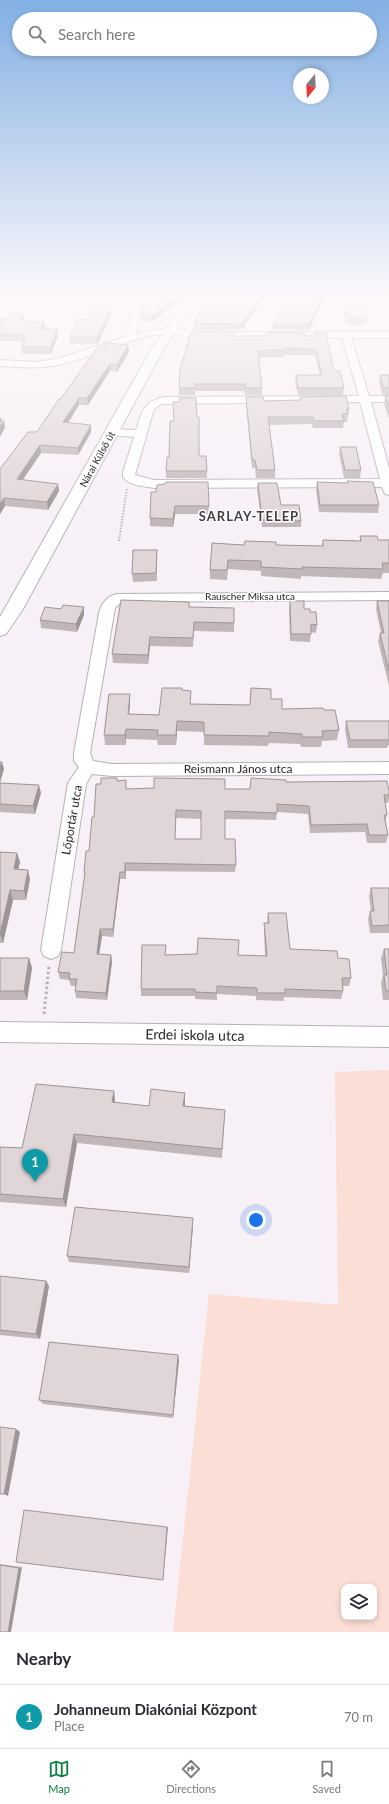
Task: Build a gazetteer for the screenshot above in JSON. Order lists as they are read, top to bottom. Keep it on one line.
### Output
{"streets":{"street":["Nárai Külső út","Rauscher Miksa utca","Reismann János utca","Lőportár utca","Erdei iskola utca"]},"crossings":[["Rauscher Miksa utca","Reismann János utca"],["Rauscher Miksa utca","Lőportár utca"],["Reismann János utca","Lőportár utca"]],"districts":["SARLAY-TELEP"],"north":"bottom","page":{"search":"Search here","pins":"1","heading":"Nearby","list":[{"mark":"1","name":"Johanneum Diakóniai Központ","note":"Place","value":"70 m"}],"nav":["Map","Directions","Saved"]}}
